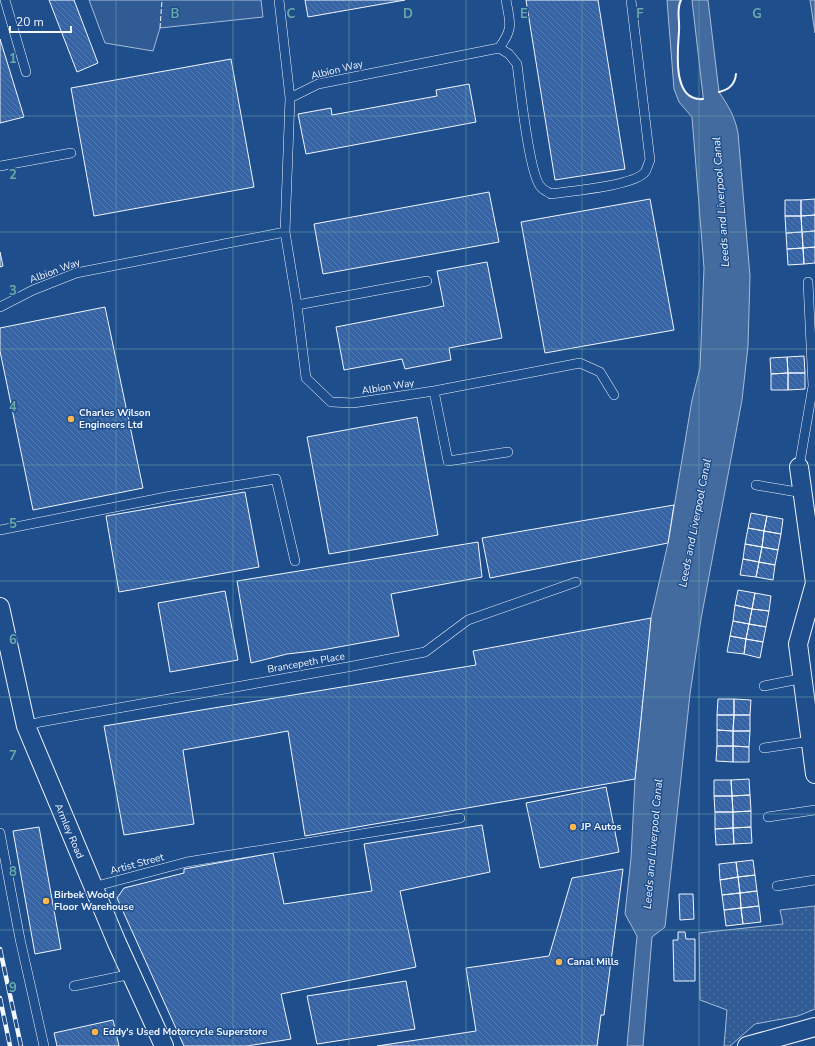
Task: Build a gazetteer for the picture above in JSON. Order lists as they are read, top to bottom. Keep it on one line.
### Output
{"streets":{"street":["Armley Road"],"lane":["Albion Way","Brancepeth Place","Artist Street"]},"crossings":[["Brancepeth Place","Armley Road"],["Armley Road","Artist Street"]],"water":["Leeds and Liverpool Canal"],"places":["Charles Wilson Engineers Ltd","JP Autos","Birbek Wood Floor Warehouse","Canal Mills","Eddy's Used Motorcycle Superstore"],"scale_bar":"20 m","grid":{"columns":["B","C","D","E","F","G"],"rows":["1","2","3","4","5","6","7","8","9"]}}
